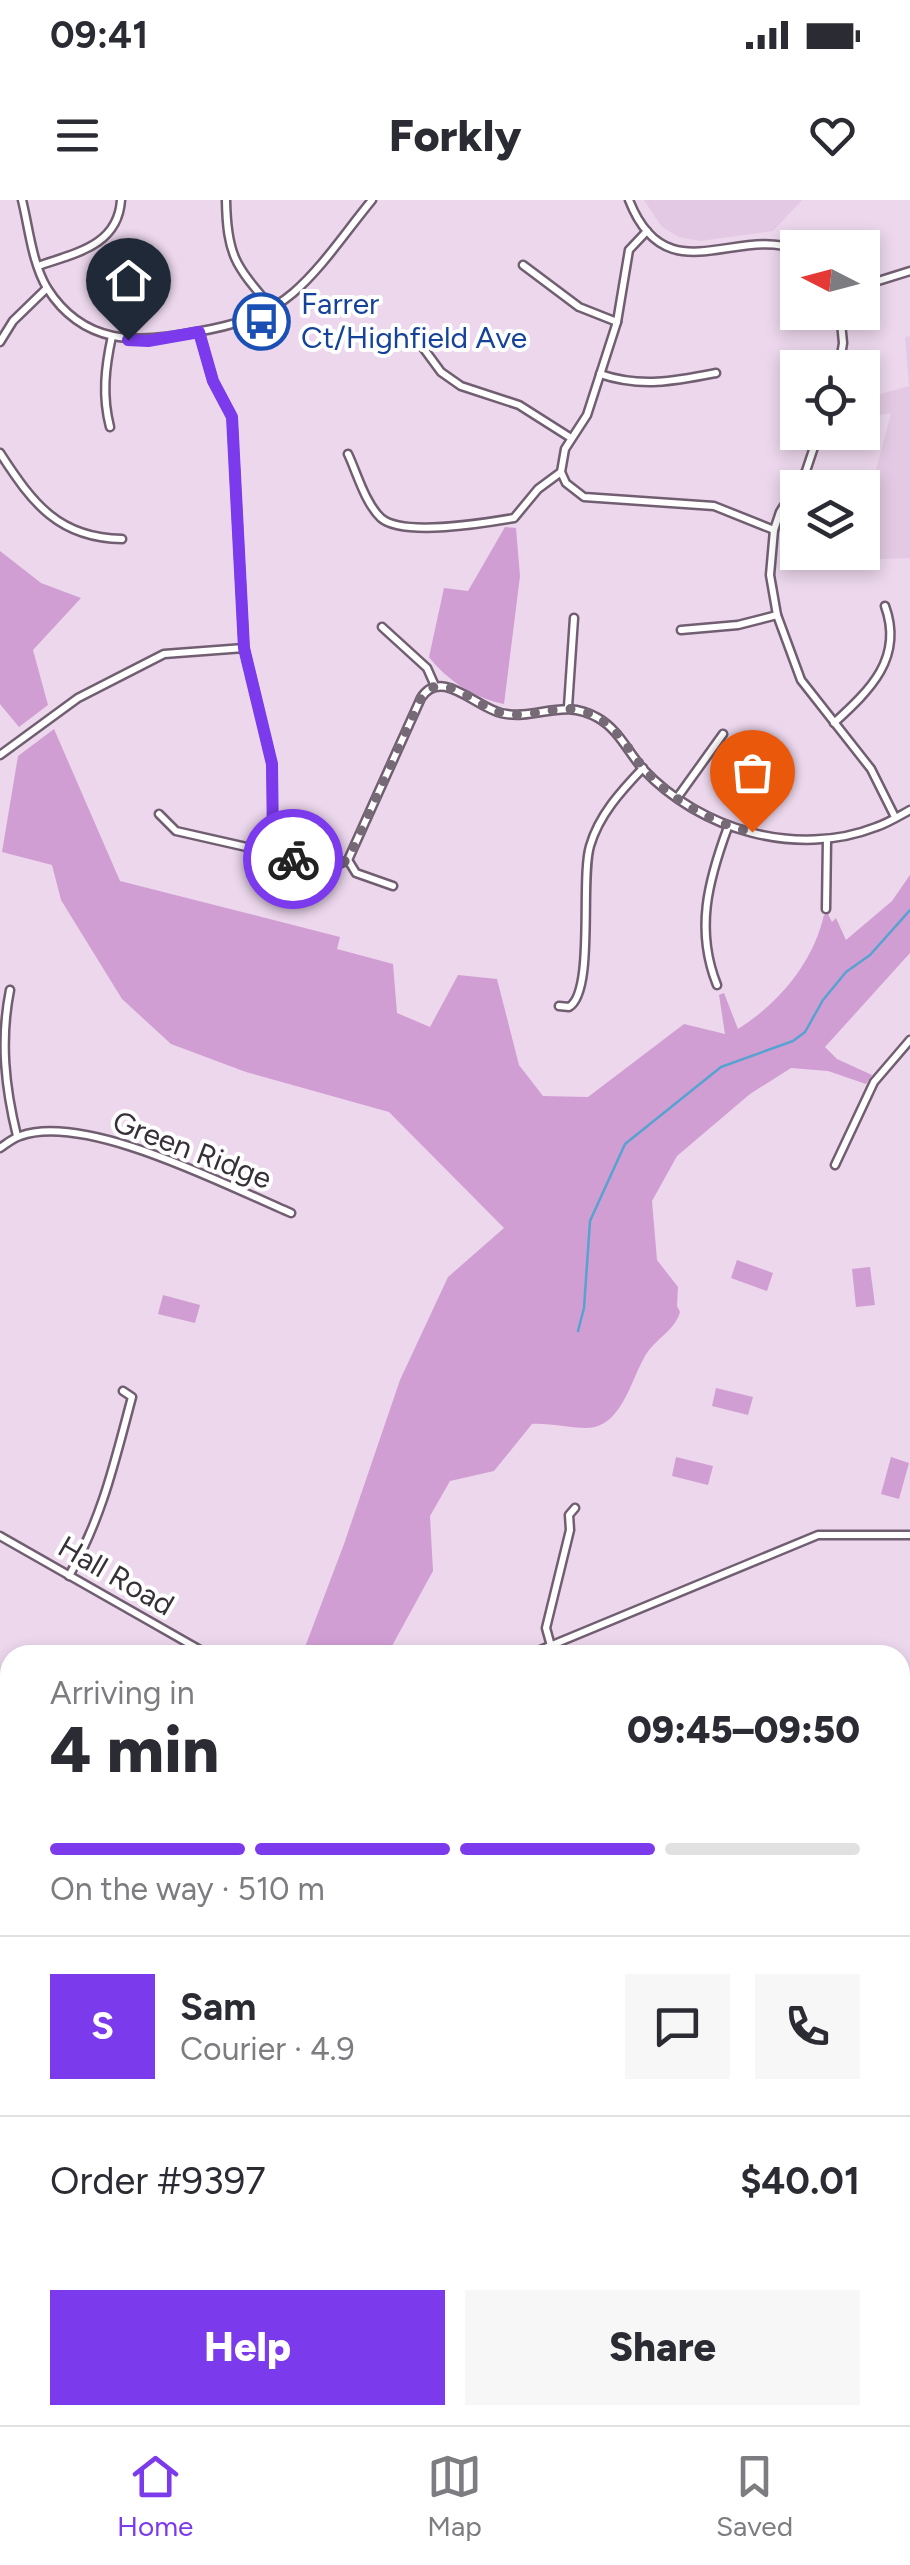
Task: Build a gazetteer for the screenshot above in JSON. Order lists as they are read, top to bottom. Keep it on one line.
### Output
{"streets":{"street":["Green Ridge","Hall Road"]},"places":{"bus stop":["Farrer Ct/Highfield Ave"]},"north":"left","page":{"status":"09:41","header":"Forkly","heading":["4 min","Arriving in","09:45–09:50"],"panel":["Sam","Courier · 4.9","Order #9397","$40.01"],"bar":"On the way · 510 m","round":"S","buttons":["Help","Share"],"tabs":["Home","Map","Saved"]}}
